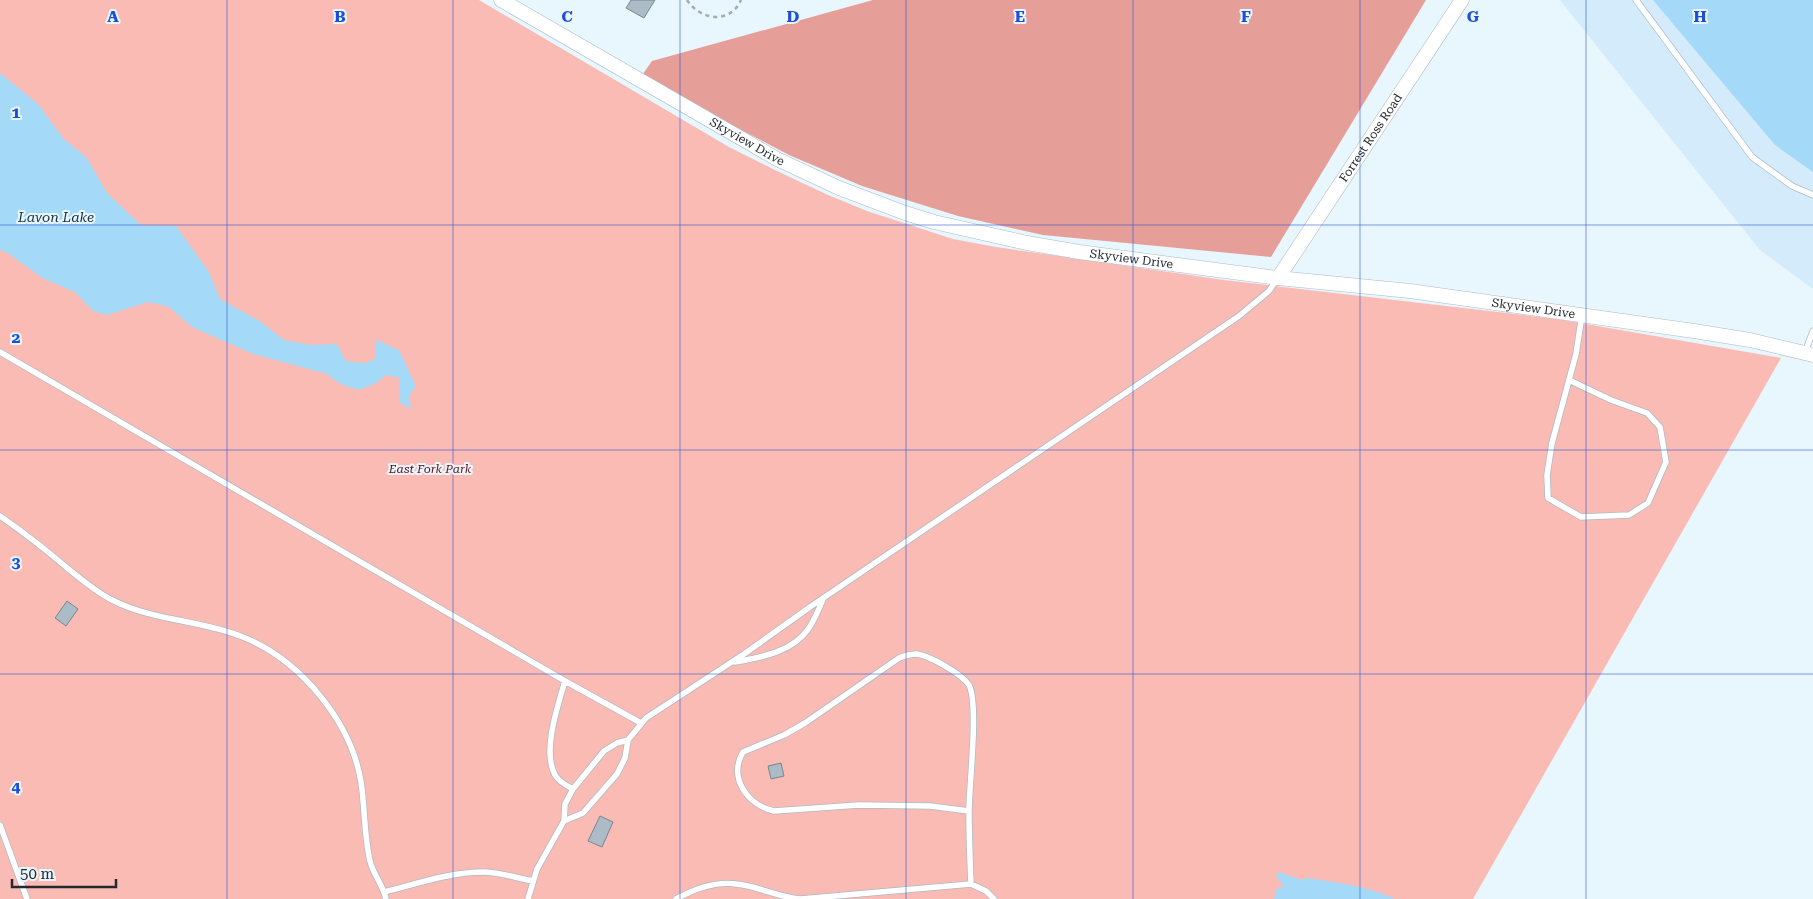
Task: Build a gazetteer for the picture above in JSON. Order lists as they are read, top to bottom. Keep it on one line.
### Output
{"streets":{"street":["Forrest Ross Road","Skyview Drive"]},"crossings":[["Forrest Ross Road","Skyview Drive"]],"water":["Lavon Lake"],"parks":["East Fork Park"],"scale_bar":"50 m","grid":{"columns":["A","B","C","D","E","F","G","H"],"rows":["1","2","3","4"]}}
